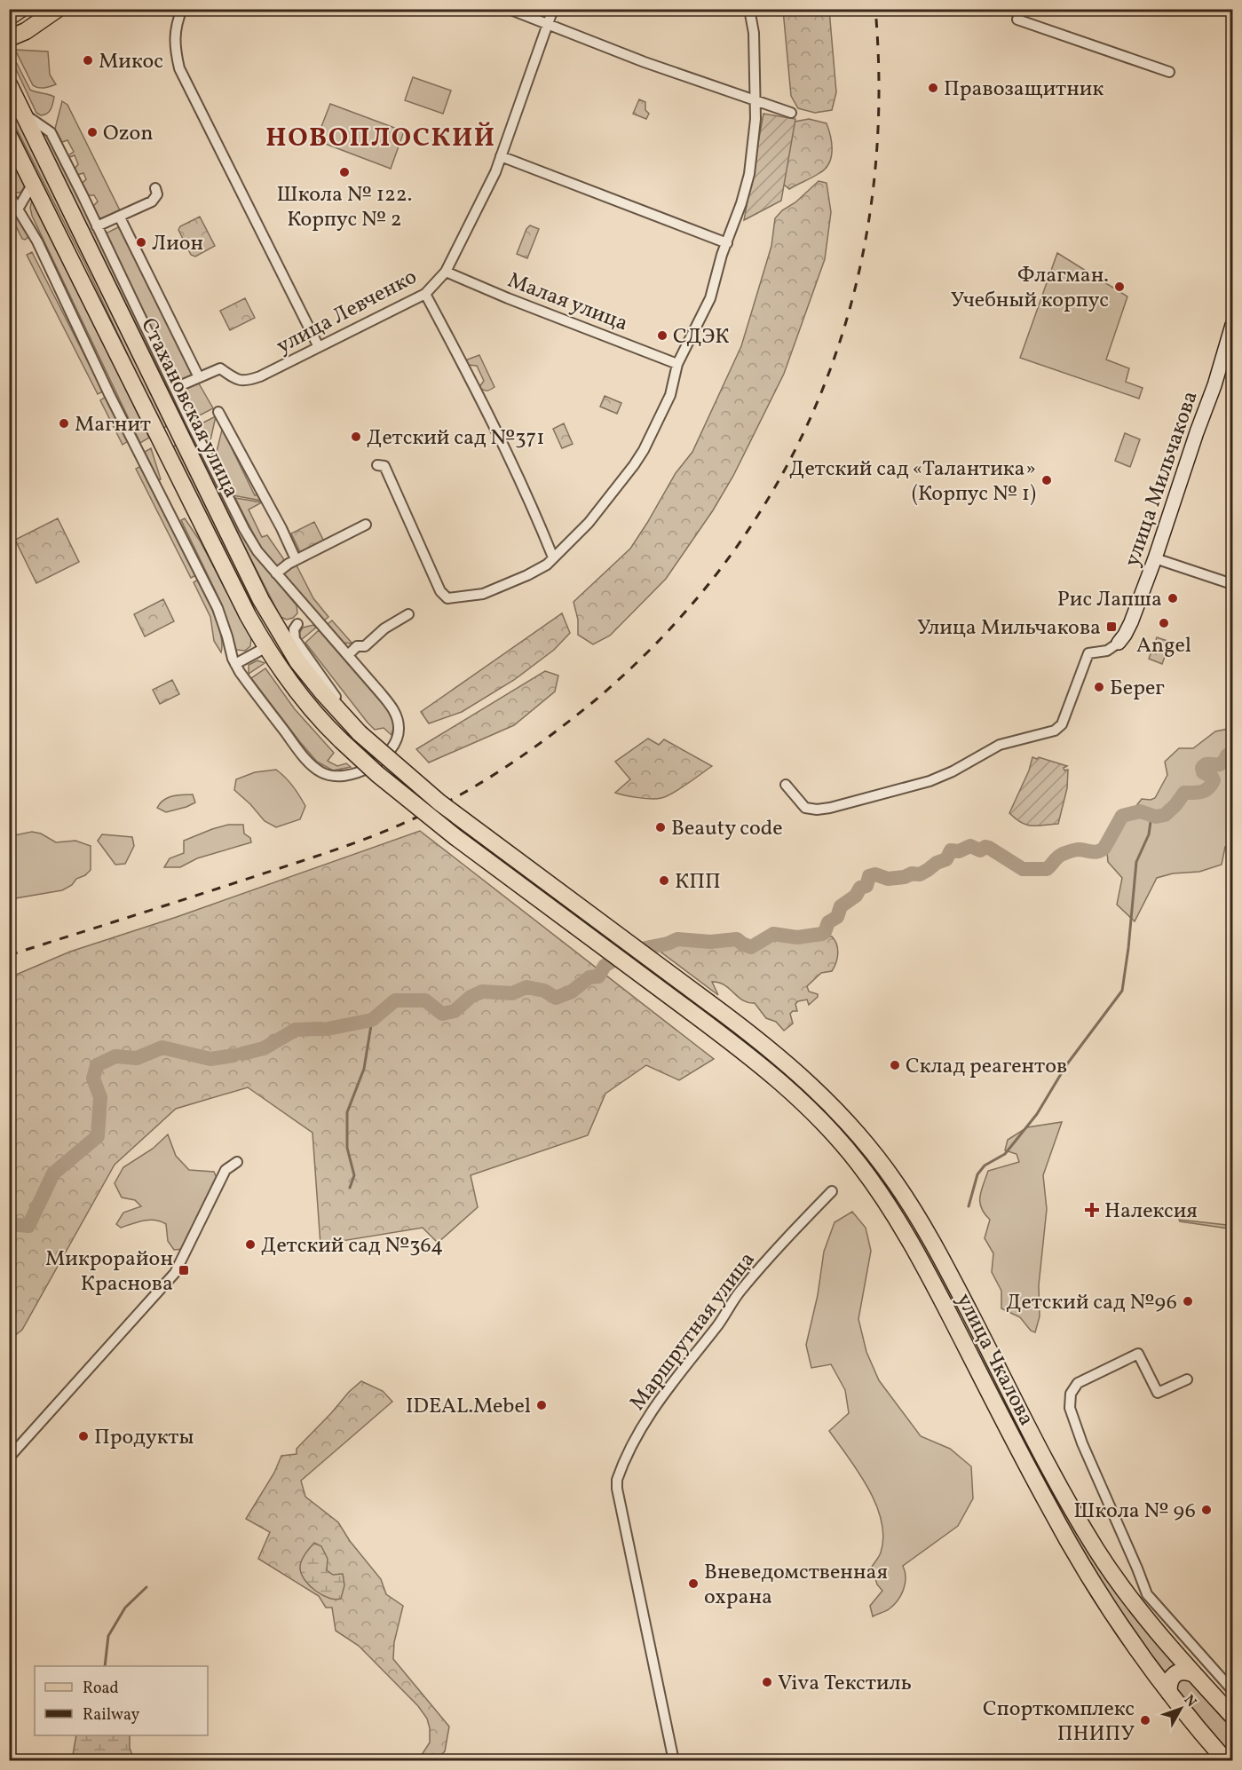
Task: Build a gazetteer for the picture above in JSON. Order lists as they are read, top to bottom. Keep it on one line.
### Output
{"streets":{"main road":["Стахановская улица","улица Чкалова"],"street":["Малая улица","улица Левченко","улица Мильчакова","Маршрутная улица"]},"crossings":[["Малая улица","улица Левченко"],["Стахановская улица","улица Чкалова"]],"districts":["НОВОПЛОСКИЙ"],"places":{"other":["Микос","Правозащитник","Ozon","Школа № 122. Корпус № 2","Лион","Флагман. Учебный корпус","СДЭК","Магнит","Детский сад №371","Детский сад «Талантика» (Корпус № 1)","Рис Лапша","Angel","Берег","Beauty code","КПП","Склад реагентов","Детский сад №364","Детский сад №96","IDEAL.Mebel","Продукты","Школа № 96","Вневедомственная охрана","Viva Текстиль","Спорткомплекс ПНИПУ"],"transit":["Улица Мильчакова","Микрорайон Краснова"],"health":["Налексия"]},"legend":["Road","Railway"],"north":"top right"}
